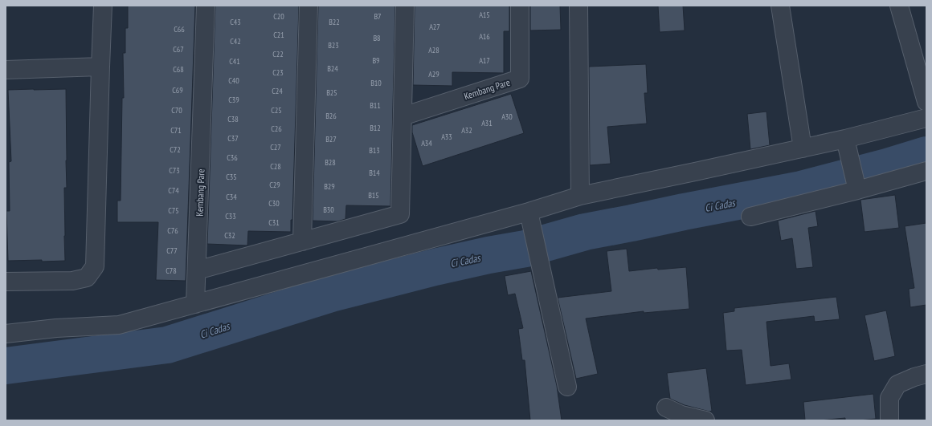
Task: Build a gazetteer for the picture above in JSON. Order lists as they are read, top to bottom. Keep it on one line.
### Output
{"streets":{"street":["Kembang Pare"]},"water":["Ci Cadas"],"house_numbers":["A15","C20","B7","C43","B22","A27","C66","C21","A16","B8","C42","B23","C67","A28","C22","B9","A17","C41","B24","C68","C23","A29","C40","B10","C69","C24","B25","C39","B11","C70","C25","B26","A30","C38","A31","B12","C26","C71","A32","A33","C37","B27","A34","C27","C72","B13","C36","B28","C28","C73","B14","C35","C29","B29","C74","B15","C34","C30","B30","C75","C33","C31","C76","C32","C77","C78"]}
